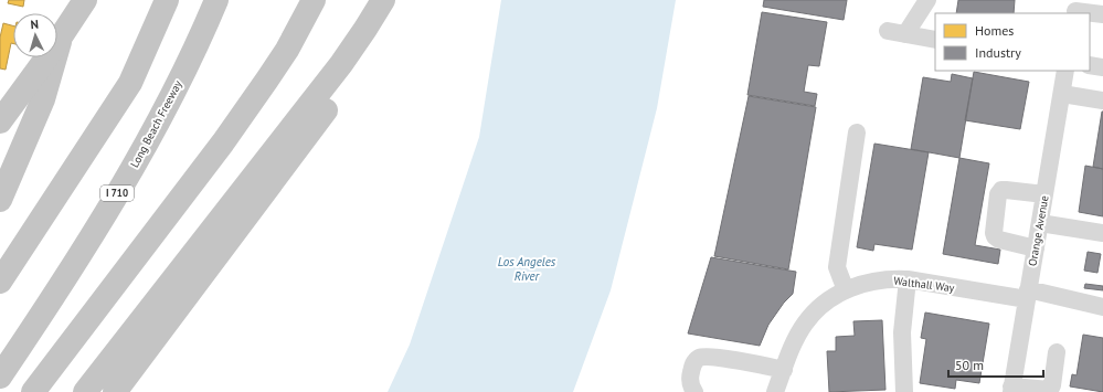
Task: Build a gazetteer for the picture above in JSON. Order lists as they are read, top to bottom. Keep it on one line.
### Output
{"streets":{"highway":["Long Beach Freeway","I 710"],"street":["Orange Avenue","Walthall Way"]},"crossings":[["Orange Avenue","Walthall Way"]],"water":["Los Angeles River"],"legend":["Homes","Industry"],"scale_bar":"50 m","north":"top"}
